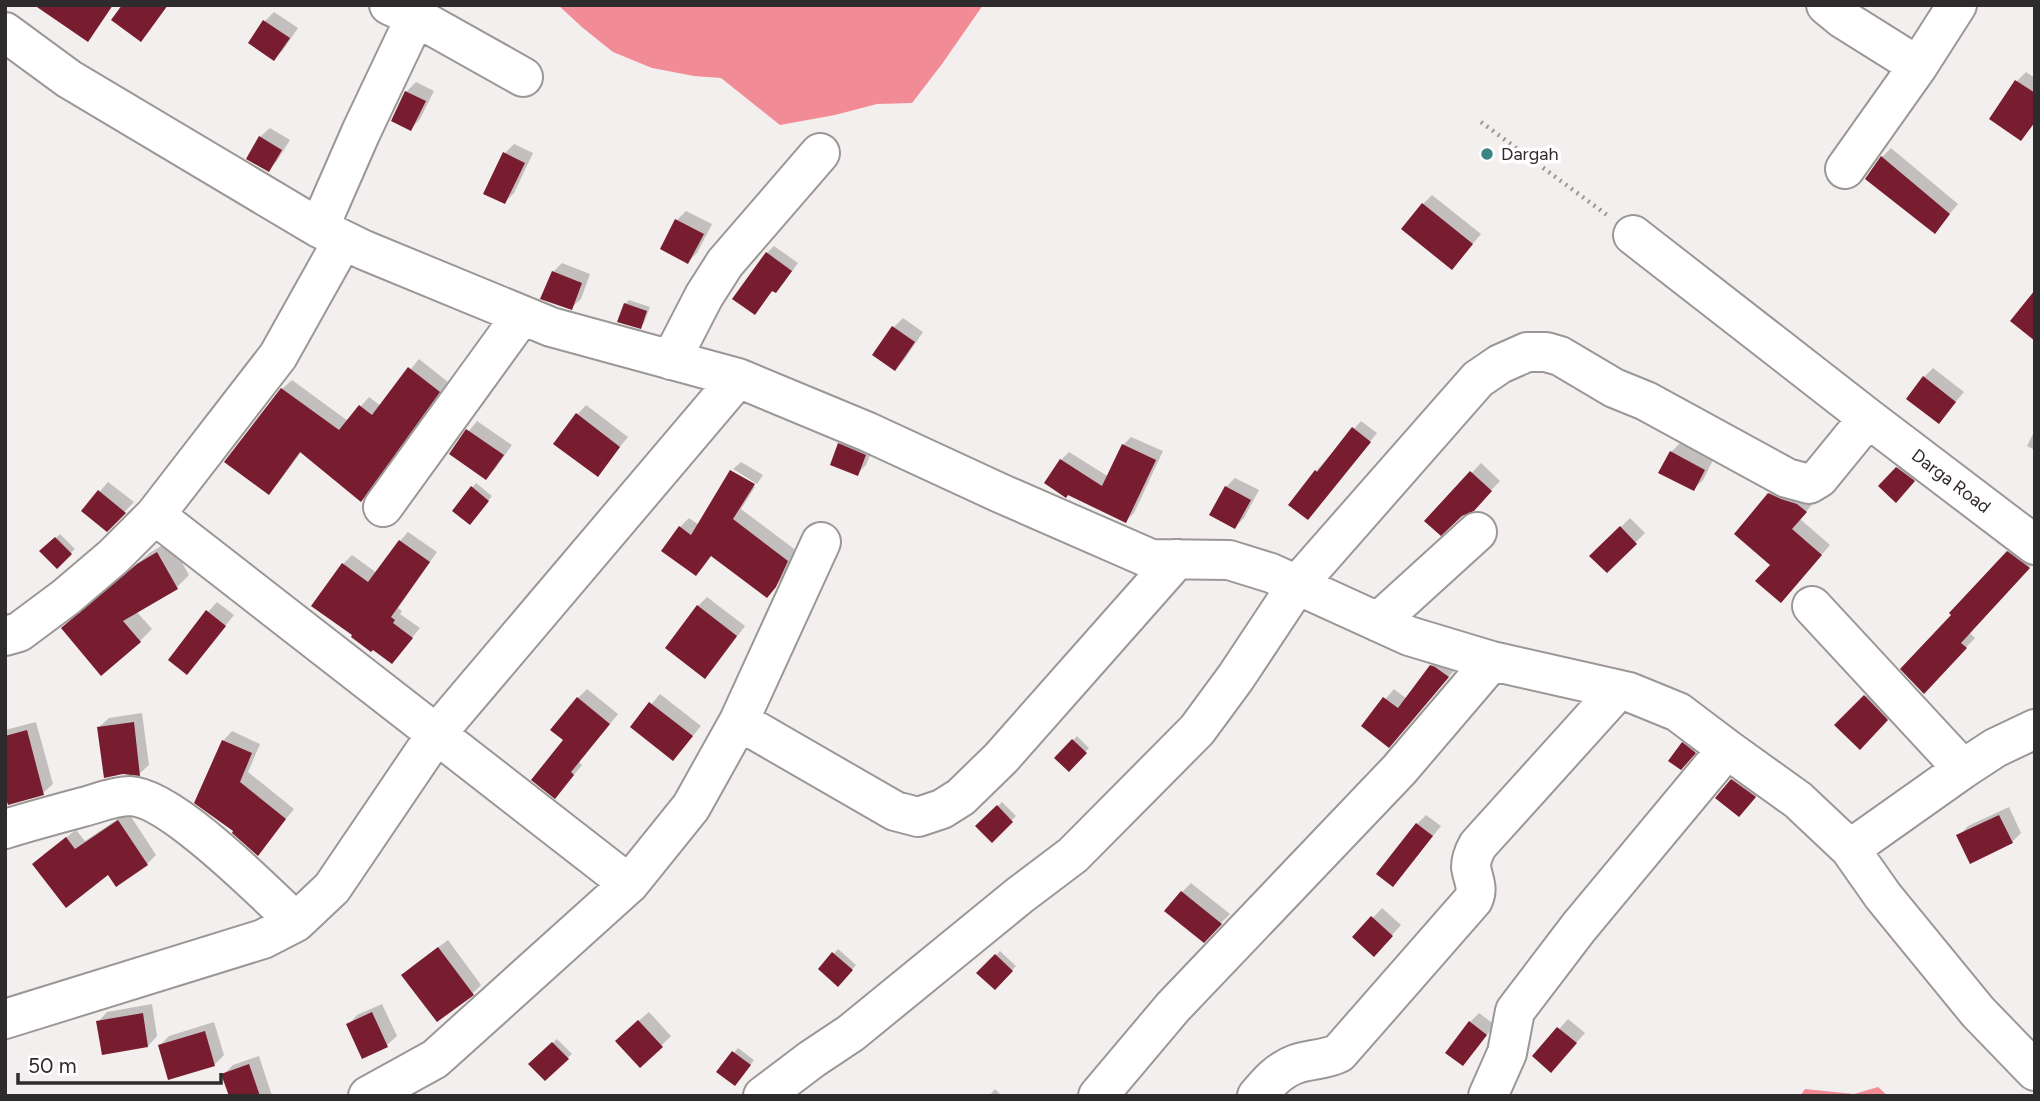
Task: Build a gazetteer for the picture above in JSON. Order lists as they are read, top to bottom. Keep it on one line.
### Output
{"streets":{"street":["Darga Road"]},"places":["Dargah"],"scale_bar":"50 m"}
